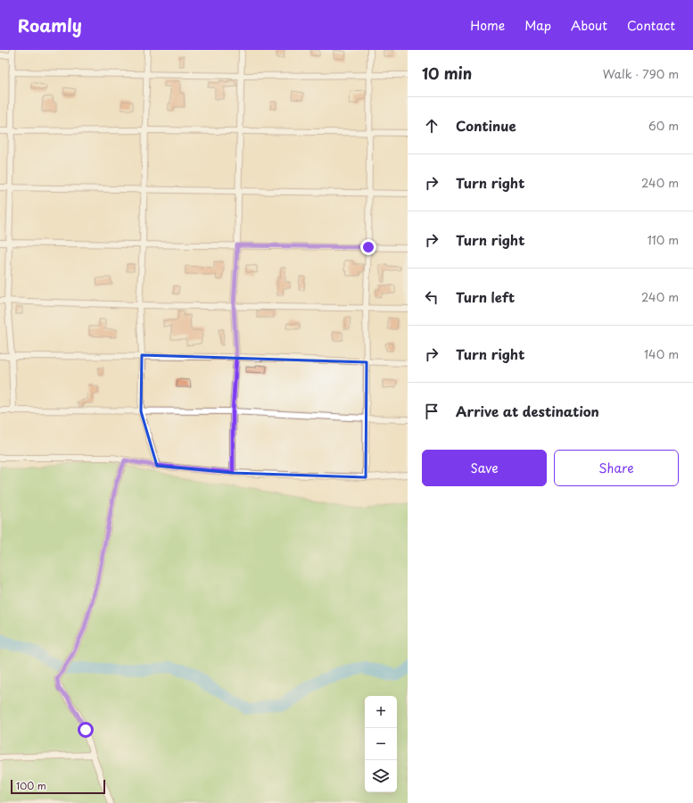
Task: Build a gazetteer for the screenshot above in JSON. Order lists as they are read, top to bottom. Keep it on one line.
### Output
{"scale_bar":"100 m","page":{"header":"Roamly","nav":["Home","Map","About","Contact"],"heading":["10 min","Walk · 790 m"],"list":[["Continue","60 m"],["Turn right","240 m"],["Turn right","110 m"],["Turn left","240 m"],["Turn right","140 m"],"Arrive at destination"],"buttons":["Save","Share"],"map_buttons":["+","−"],"scale":"100 m"}}
